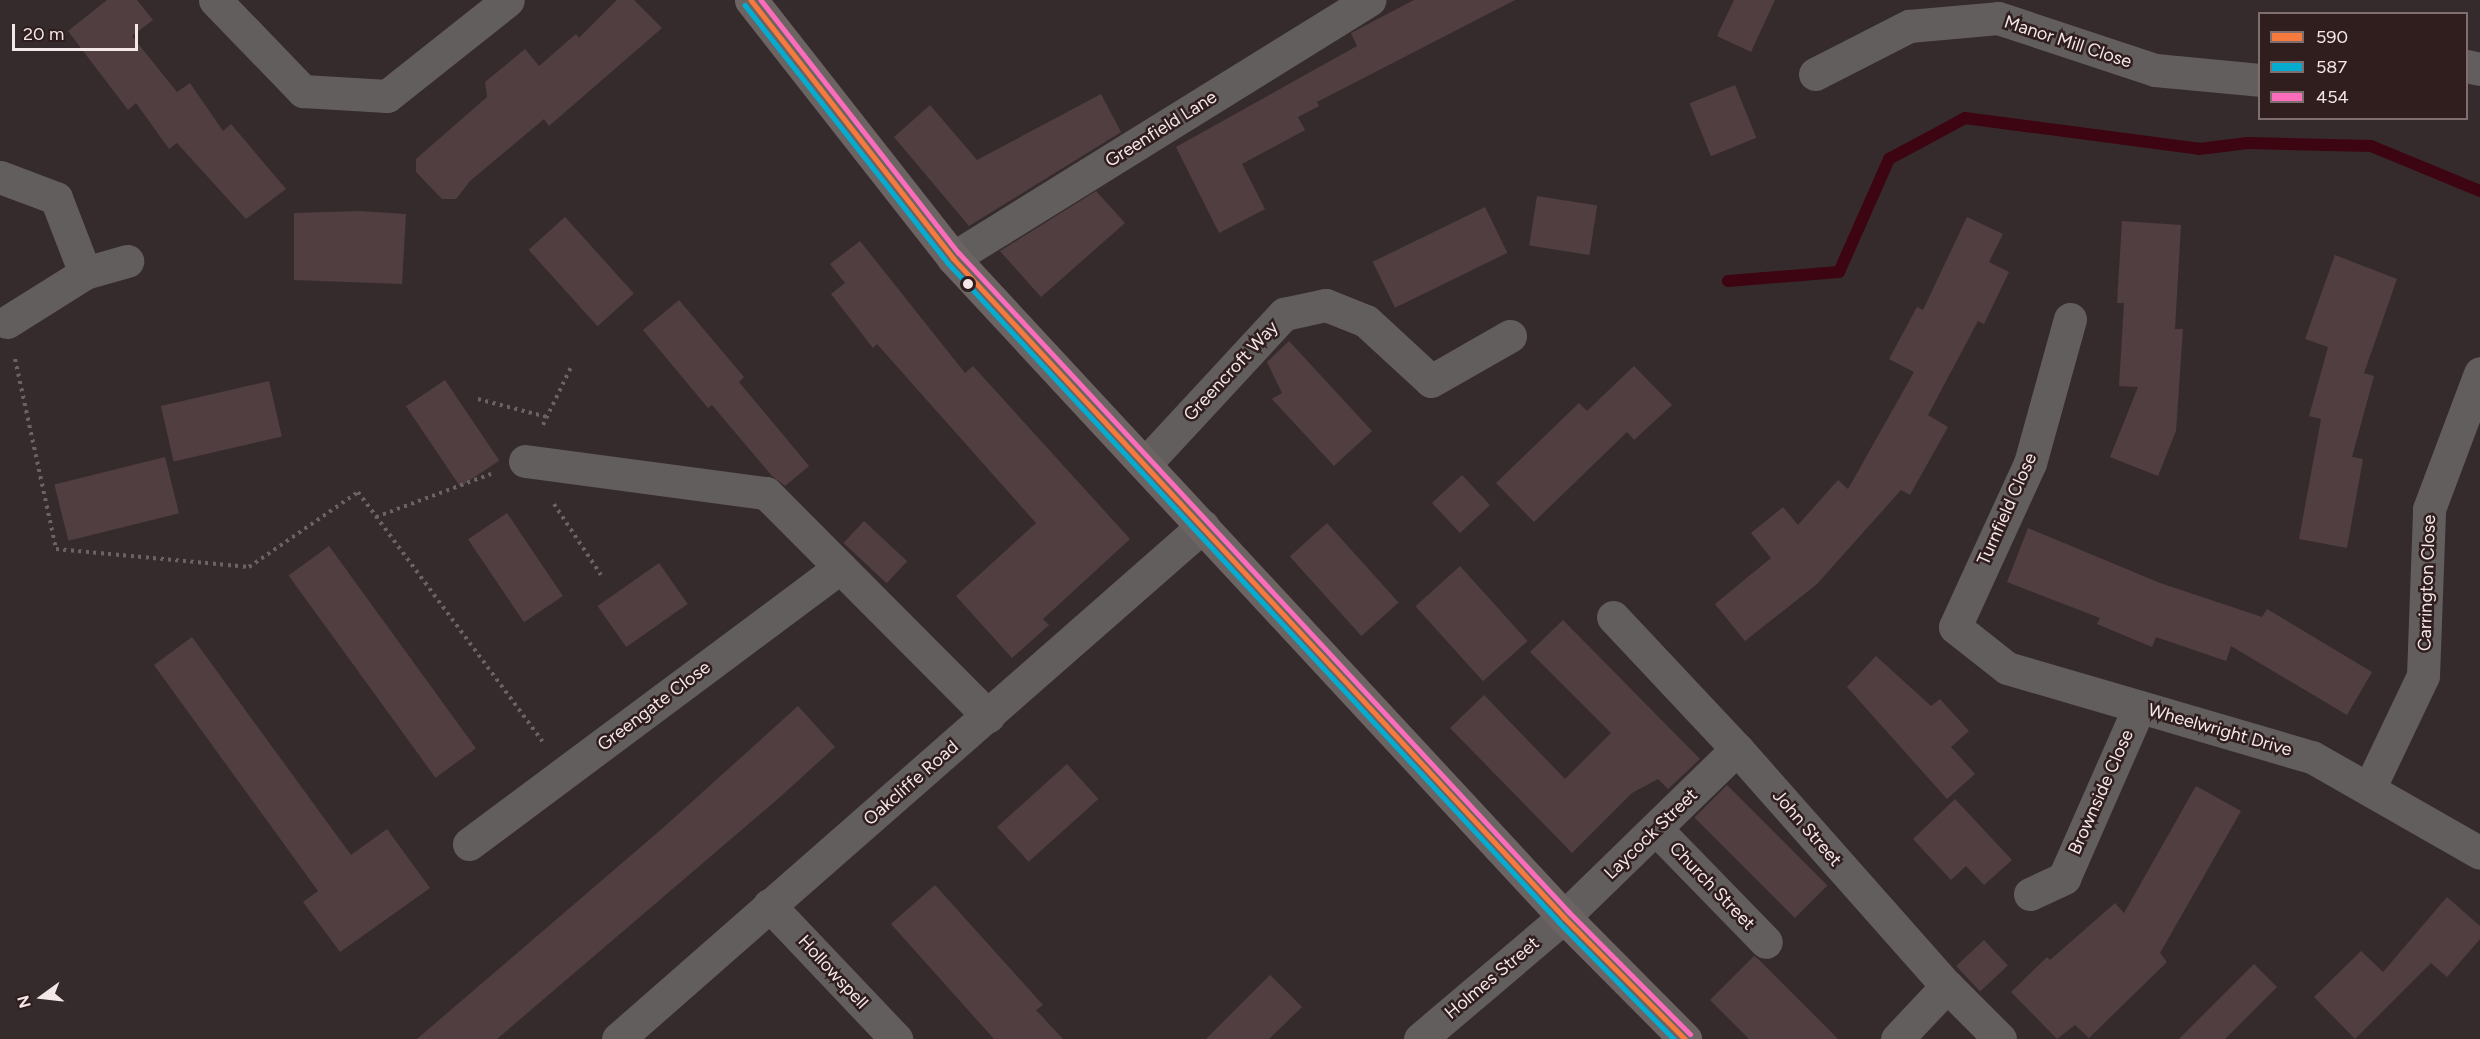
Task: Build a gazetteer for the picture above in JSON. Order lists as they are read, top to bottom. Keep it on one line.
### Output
{"streets":{"street":["Manor Mill Close","Greenfield Lane","Greencroft Way","Turnfield Close","Carrington Close","Greengate Close","Wheelwright Drive","Oakcliffe Road","Brownside Close","John Street","Laycock Street","Church Street","Hollowspell","Holmes Street"]},"crossings":[["Turnfield Close","Wheelwright Drive"],["Carrington Close","Wheelwright Drive"],["Wheelwright Drive","Brownside Close"],["Oakcliffe Road","Hollowspell"],["John Street","Laycock Street"],["Laycock Street","Church Street"],["Laycock Street","Holmes Street"]],"lines":["transit line 590","transit line 454","transit line 587"],"legend":["590","587","454"],"scale_bar":"20 m","north":"left"}
